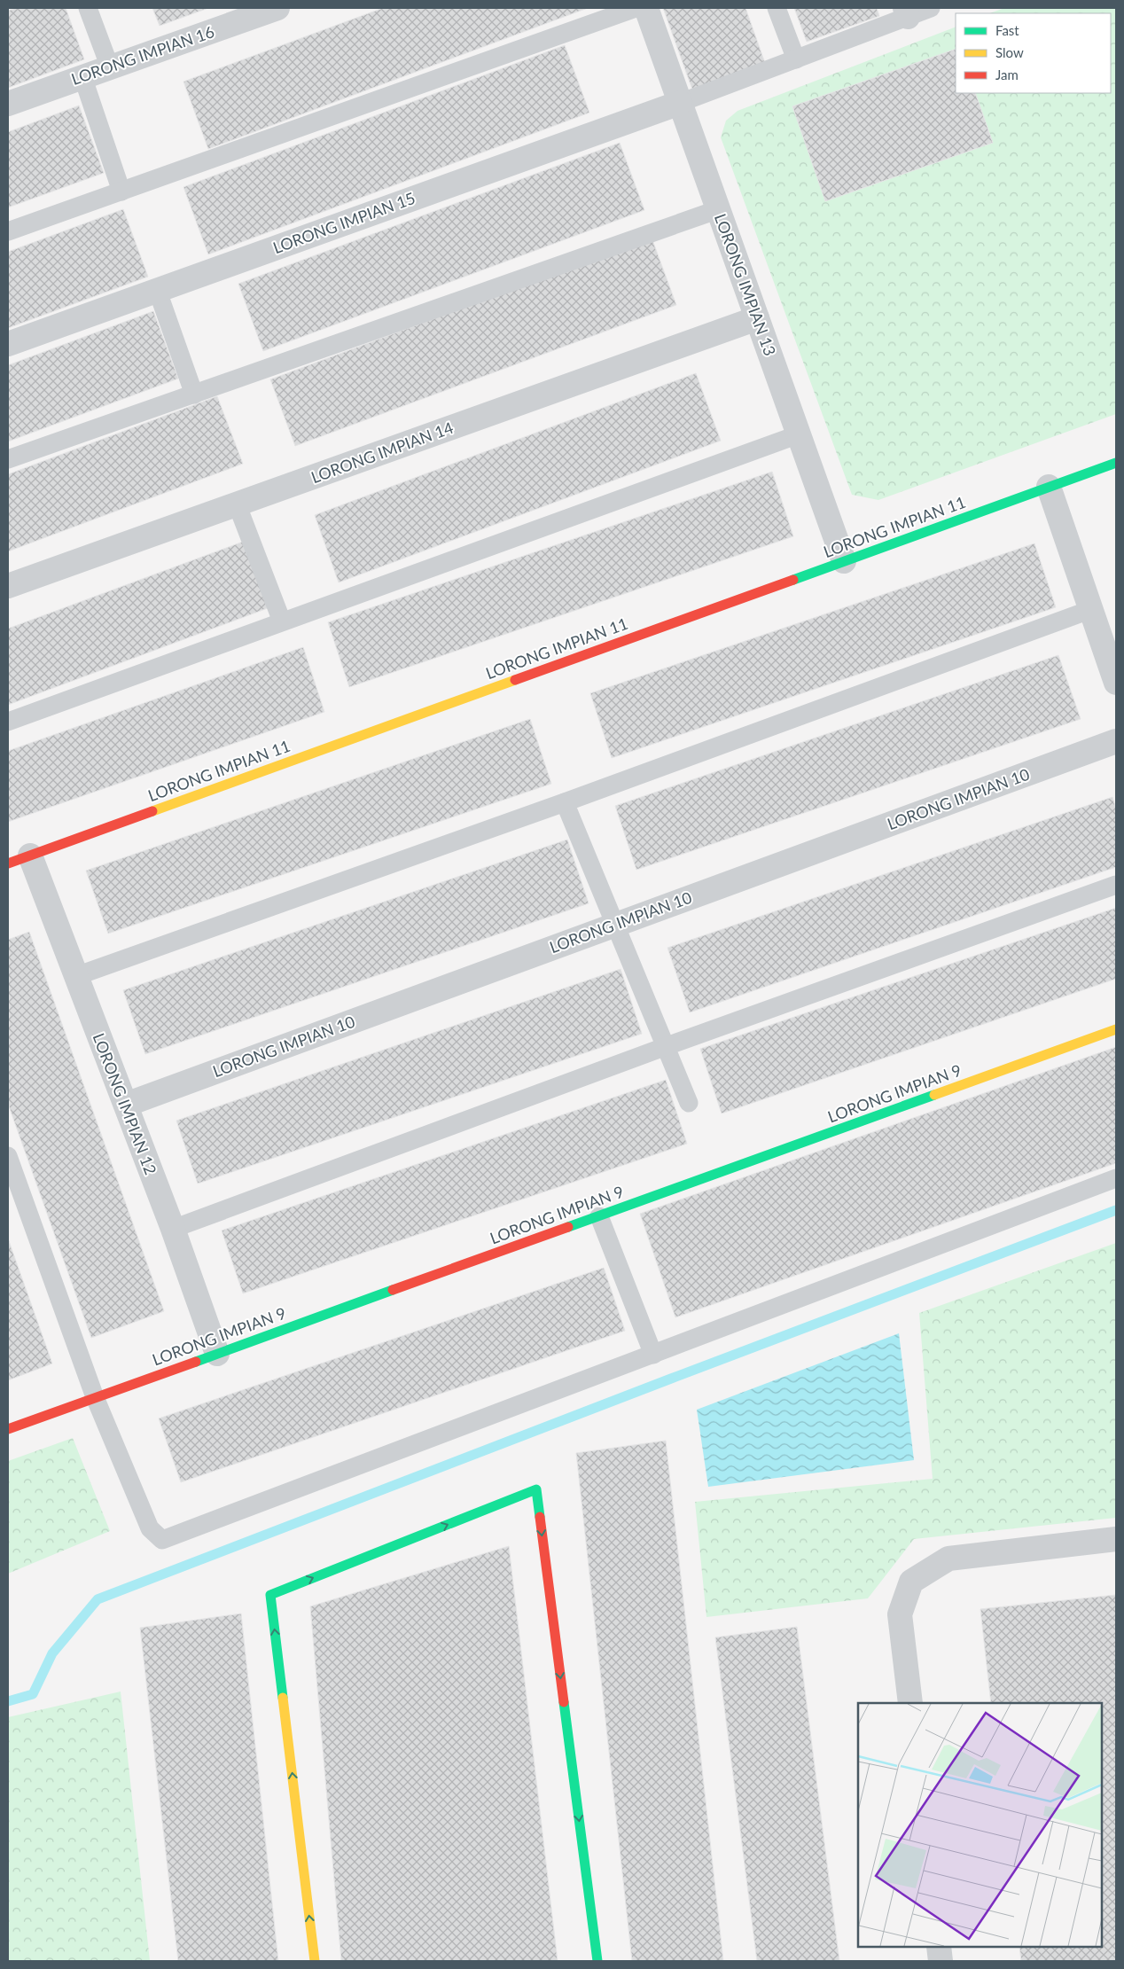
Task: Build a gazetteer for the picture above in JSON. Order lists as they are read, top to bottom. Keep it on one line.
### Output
{"streets":{"street":["LORONG IMPIAN 16","LORONG IMPIAN 15","LORONG IMPIAN 13","LORONG IMPIAN 14","LORONG IMPIAN 11","LORONG IMPIAN 10","LORONG IMPIAN 9","LORONG IMPIAN 12"]},"crossings":[["LORONG IMPIAN 15","LORONG IMPIAN 13"],["LORONG IMPIAN 13","LORONG IMPIAN 14"],["LORONG IMPIAN 13","LORONG IMPIAN 11"],["LORONG IMPIAN 11","LORONG IMPIAN 12"],["LORONG IMPIAN 10","LORONG IMPIAN 12"],["LORONG IMPIAN 9","LORONG IMPIAN 12"]],"legend":["Fast","Slow","Jam"]}
